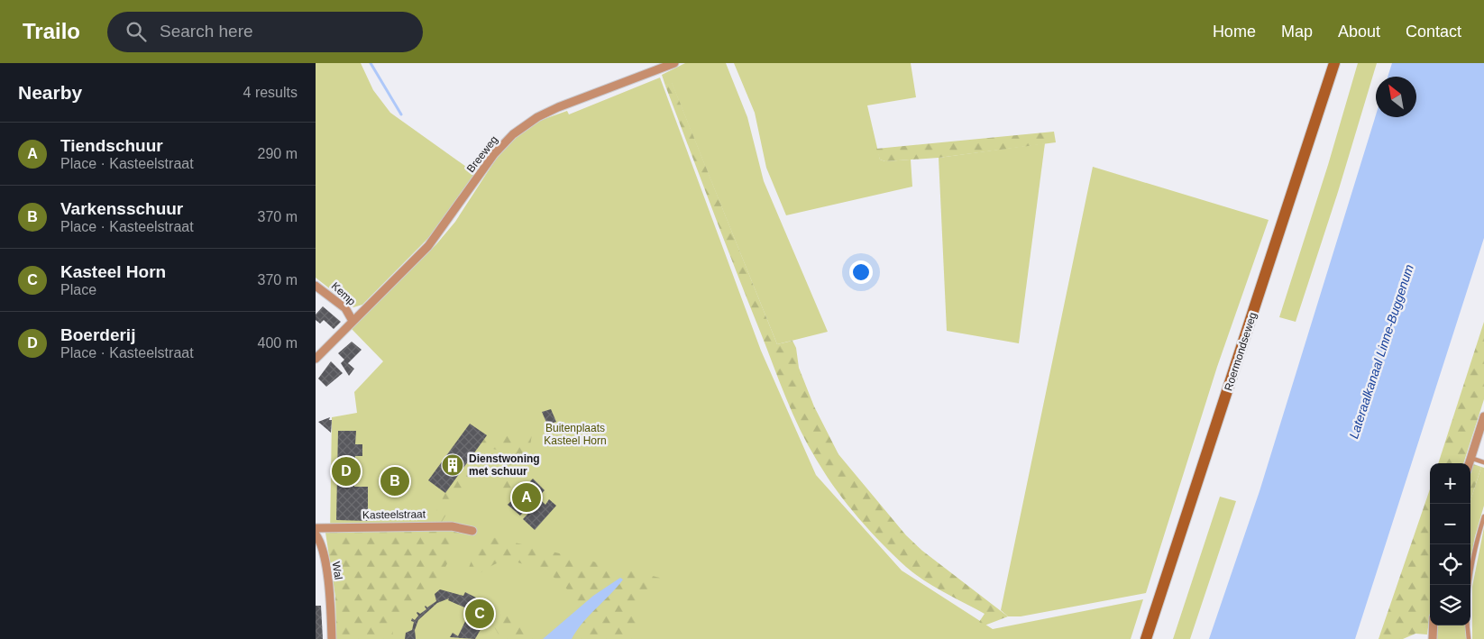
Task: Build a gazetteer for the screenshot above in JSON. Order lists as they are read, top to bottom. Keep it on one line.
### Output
{"streets":{"main road":["Roermondseweg"],"street":["Breeweg","Kemp","Kasteelstraat","Wal"]},"crossings":[["Breeweg","Kemp"]],"water":["Lateraalkanaal Linne-Buggenum"],"parks":["Buitenplaats Kasteel Horn"],"places":{"building":["Dienstwoning met schuur"]},"north":"top left","page":{"header":"Trailo","search":"Search here","nav":["Home","Map","About","Contact"],"heading":["Nearby","4 results"],"list":[{"mark":"A","name":"Tiendschuur","note":"Place · Kasteelstraat","value":"290 m"},{"mark":"B","name":"Varkensschuur","note":"Place · Kasteelstraat","value":"370 m"},{"mark":"C","name":"Kasteel Horn","note":"Place","value":"370 m"},{"mark":"D","name":"Boerderij","note":"Place · Kasteelstraat","value":"400 m"}],"pins":["D","B","A","C"],"map_buttons":["+","−"]}}
